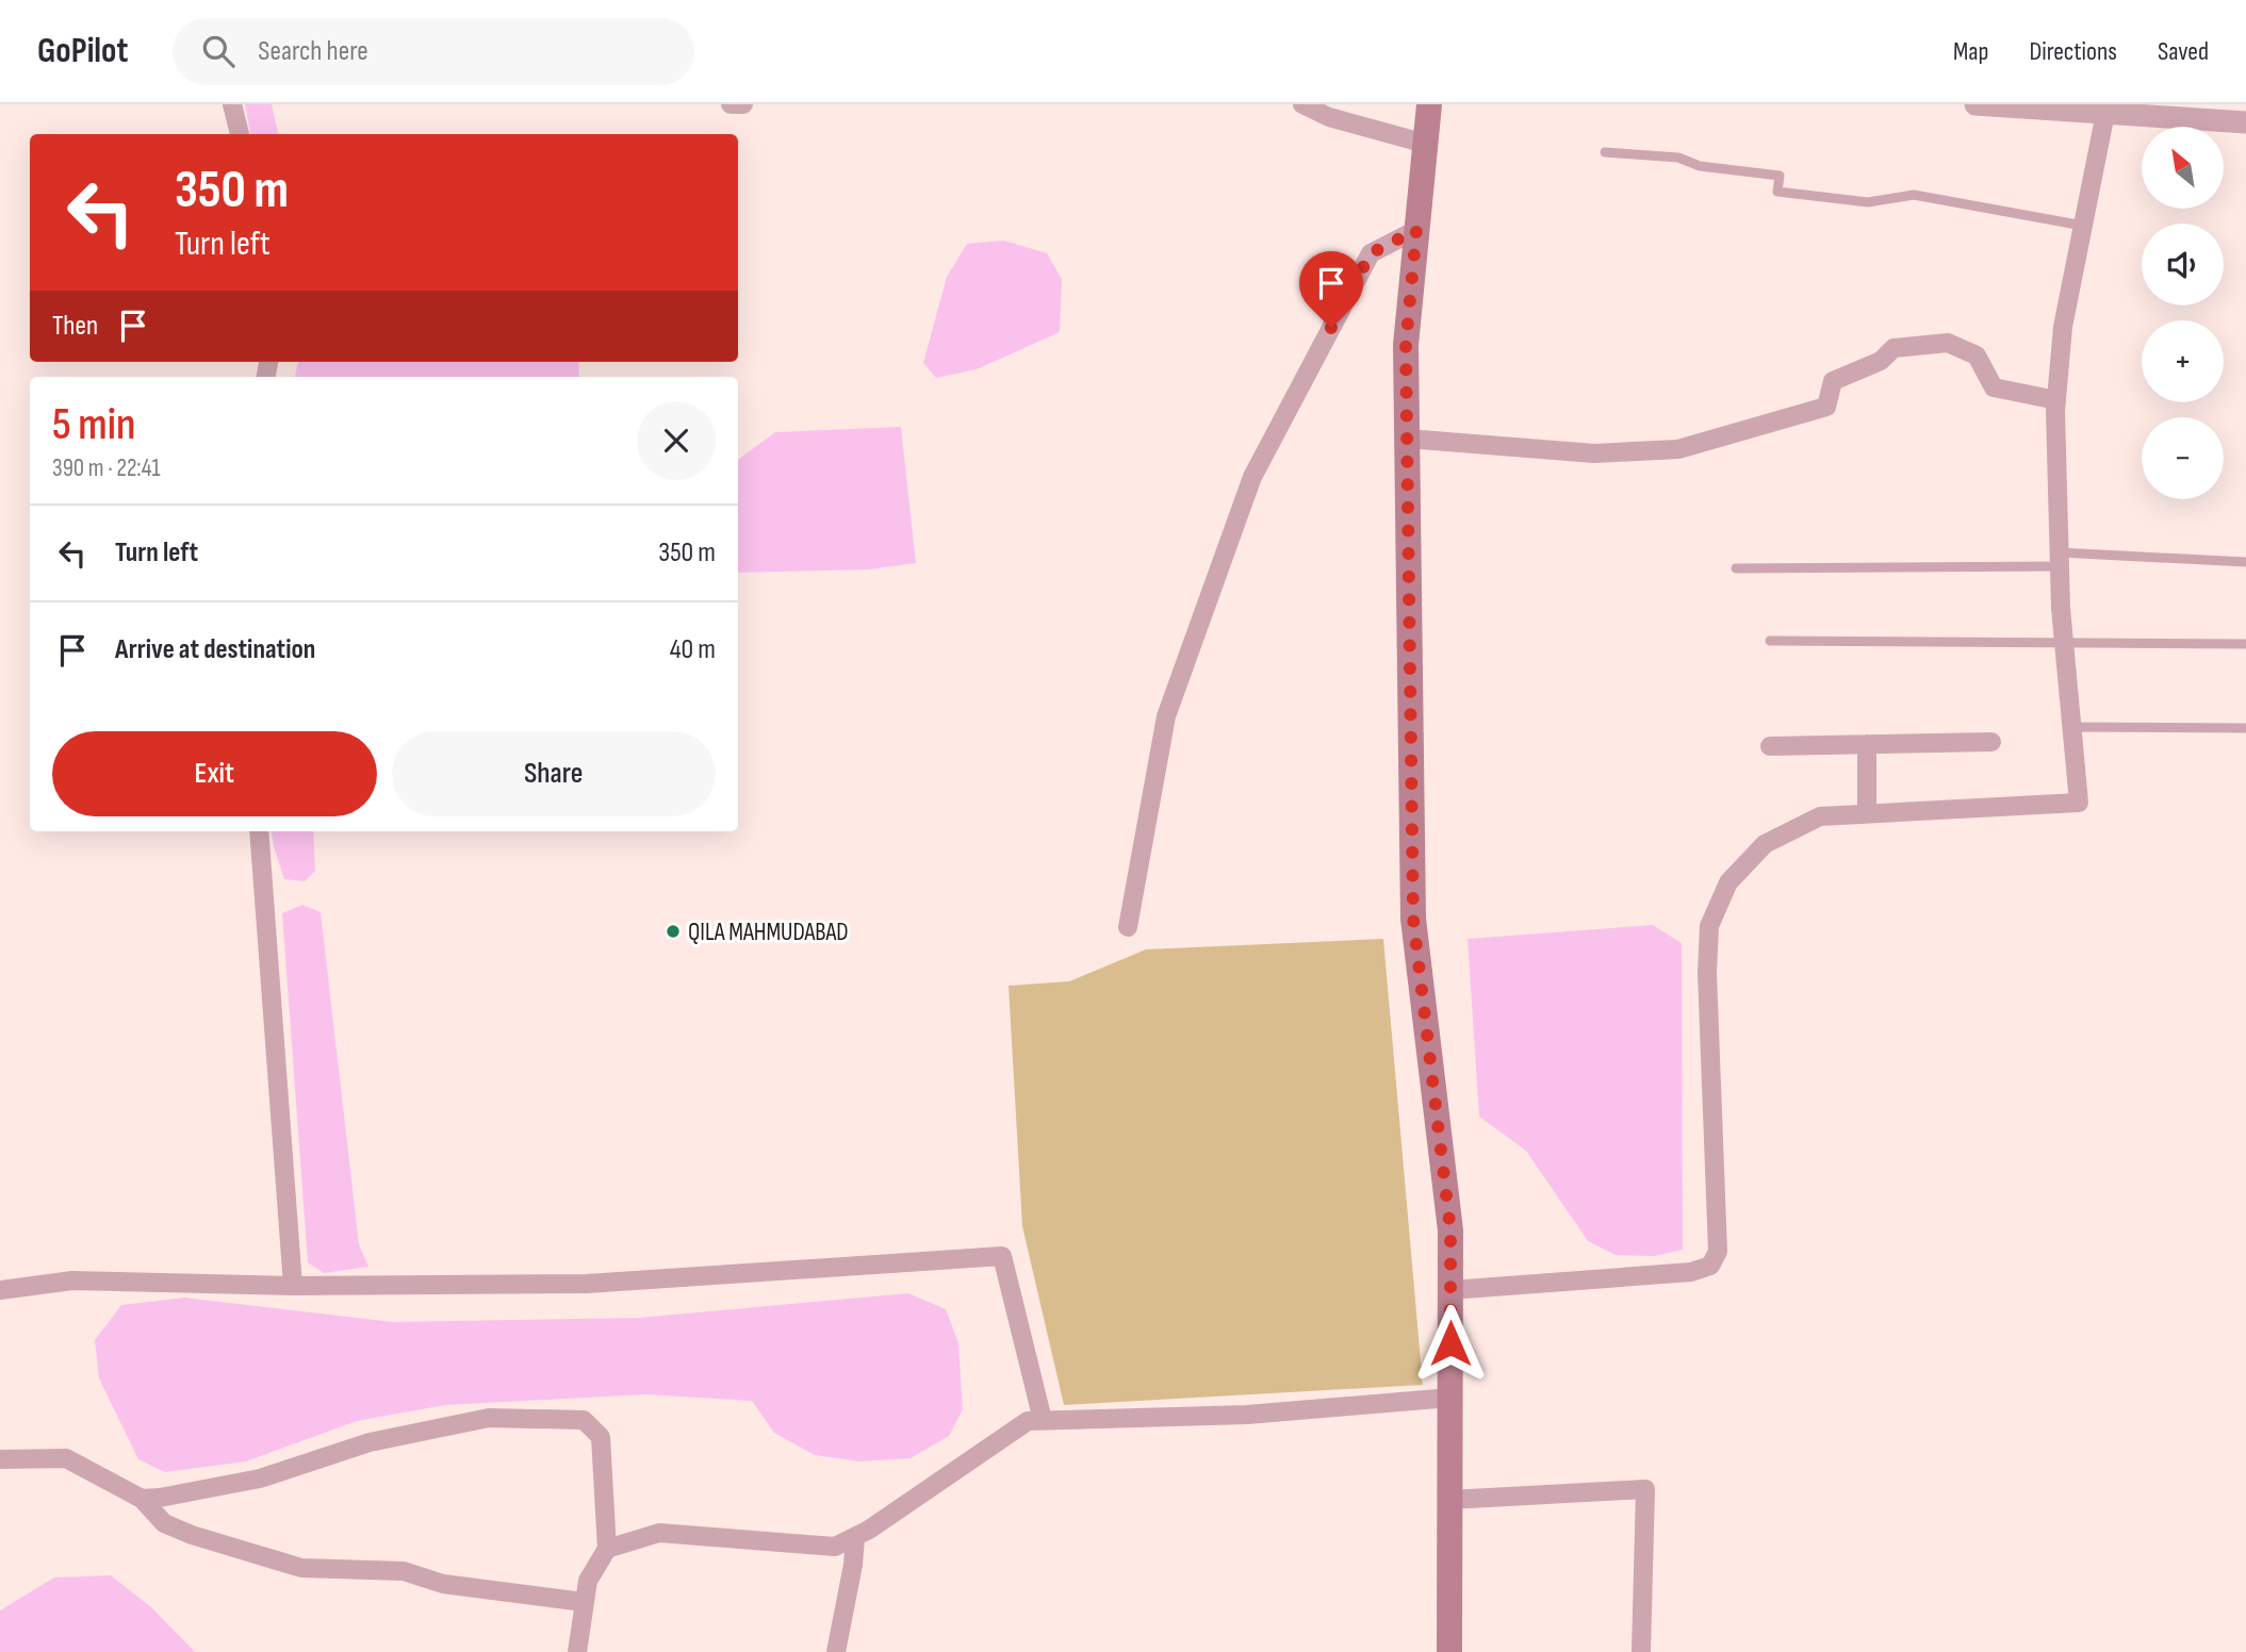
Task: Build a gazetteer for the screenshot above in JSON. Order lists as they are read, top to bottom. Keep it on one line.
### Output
{"places":["QILA MAHMUDABAD"],"north":"top left","page":{"header":"GoPilot","search":"Search here","nav":["Map","Directions","Saved"],"map_buttons":["+","−"],"turn":["350 m","Turn left"],"then":"Then","heading":["5 min","390 m · 22:41"],"list":[{"name":"Turn left","value":"350 m"},{"name":"Arrive at destination","value":"40 m"}],"buttons":["Exit","Share"]}}
